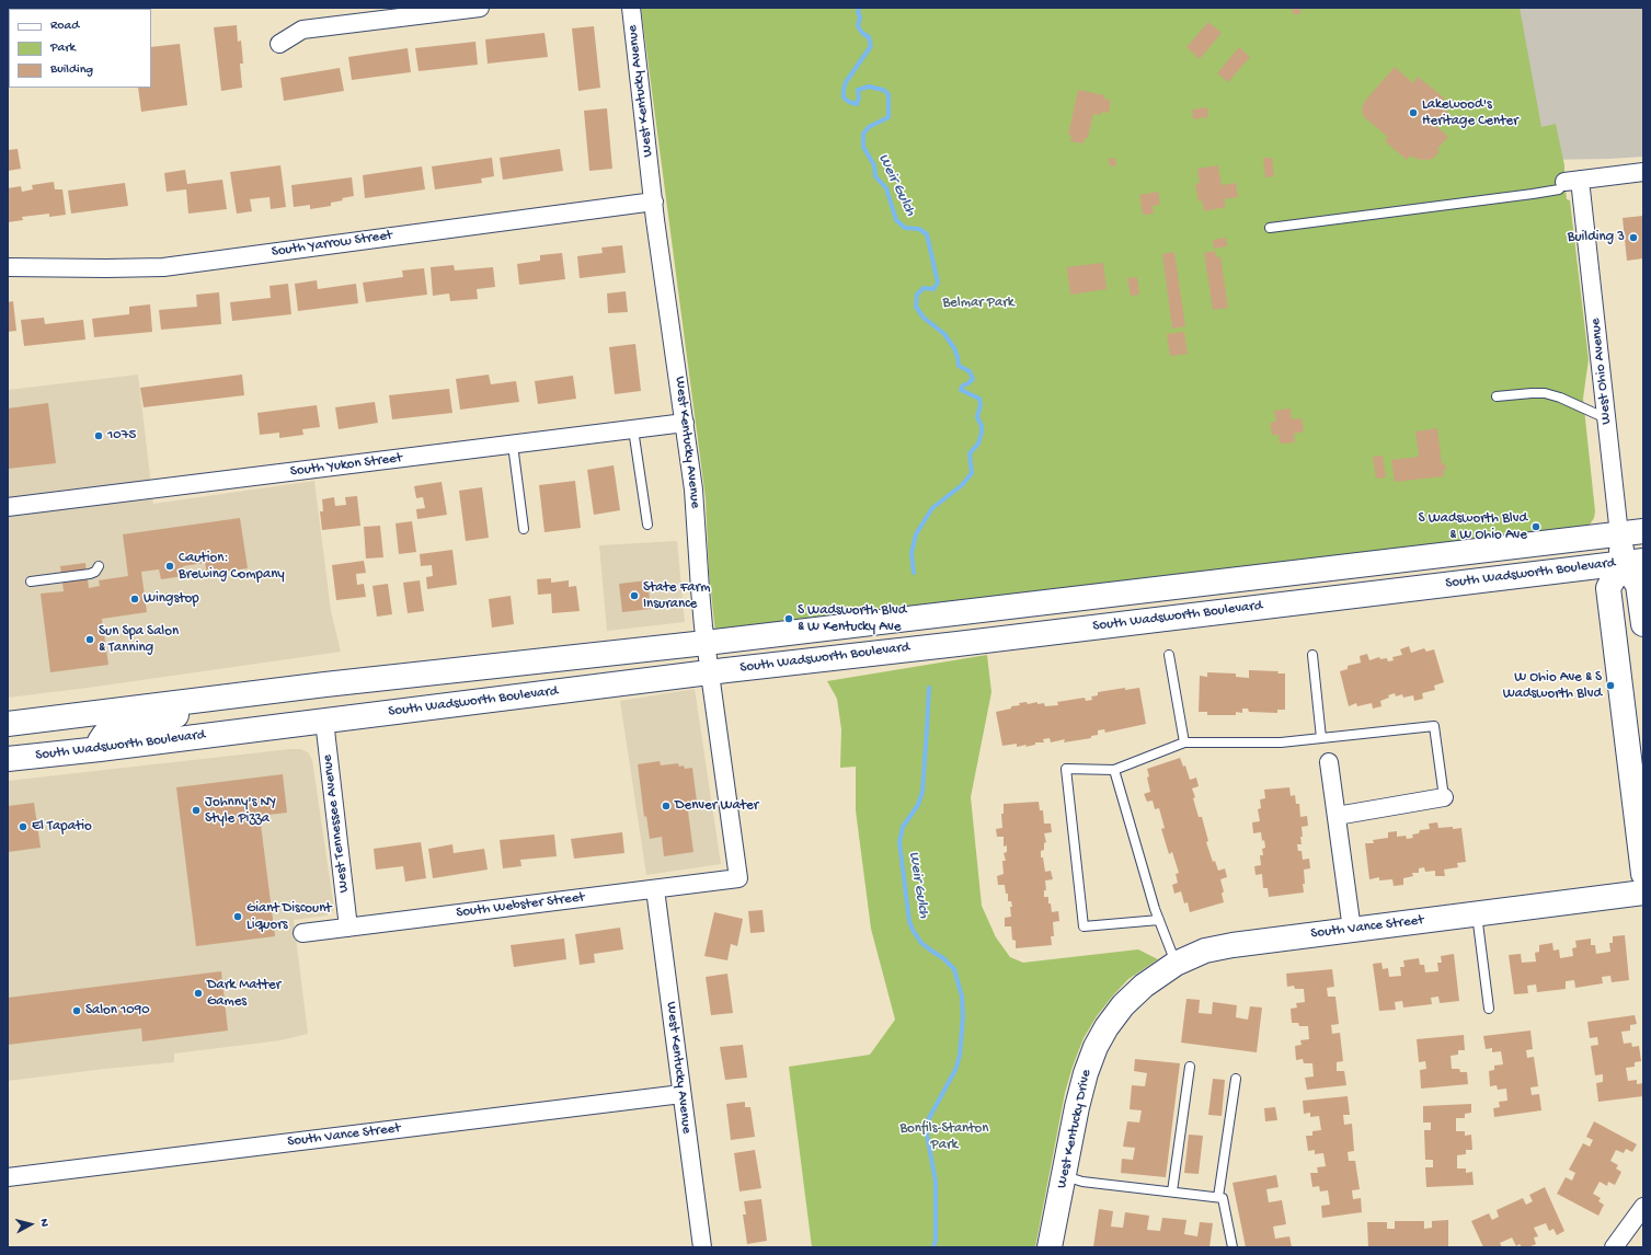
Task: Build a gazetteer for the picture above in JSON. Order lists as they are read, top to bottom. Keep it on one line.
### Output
{"streets":{"main road":["West Ohio Avenue","South Wadsworth Boulevard","South Vance Street","West Kentucky Drive"],"street":["West Kentucky Avenue","South Yarrow Street","South Yukon Street","West Tennessee Avenue","South Webster Street"]},"crossings":[["West Kentucky Avenue","South Yarrow Street"],["West Kentucky Avenue","South Yukon Street"],["West Kentucky Avenue","South Wadsworth Boulevard"],["West Kentucky Avenue","South Webster Street"],["West Kentucky Avenue","South Vance Street"],["West Ohio Avenue","South Wadsworth Boulevard"],["South Wadsworth Boulevard","West Tennessee Avenue"],["West Tennessee Avenue","South Webster Street"],["South Vance Street","West Kentucky Drive"]],"water":["Weir Gulch"],"parks":["Belmar Park","Bonfils-Stanton Park"],"places":["Lakewood's Heritage Center","Building 3","1075","S Wadsworth Blvd & W Ohio Ave","Caution: Brewing Company","State Farm Insurance","Wingstop","S Wadsworth Blvd & W Kentucky Ave","Sun Spa Salon & Tanning","W Ohio Ave & S Wadsworth Blvd","Denver Water","Johnny's NY Style Pizza","El Tapatio","Giant Discount Liquors","Dark Matter Games","Salon 1090"],"legend":["Road","Park","Building"],"north":"right"}
